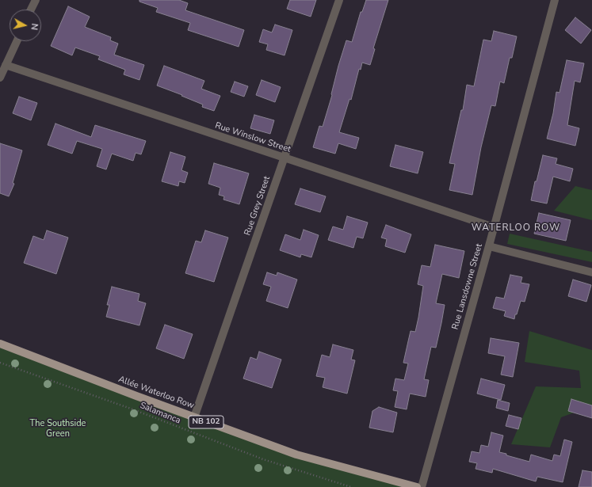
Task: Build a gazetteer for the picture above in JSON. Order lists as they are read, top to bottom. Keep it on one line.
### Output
{"streets":{"main road":["Allée Waterloo Row","NB 102"],"street":["Rue Winslow Street","Rue Grey Street","Rue Lansdowne Street"],"path":["Salamanca"]},"crossings":[["Rue Winslow Street","Rue Grey Street"],["Rue Winslow Street","Rue Lansdowne Street"],["Rue Grey Street","Allée Waterloo Row"]],"districts":["WATERLOO ROW"],"parks":["The Southside Green"],"north":"right"}
